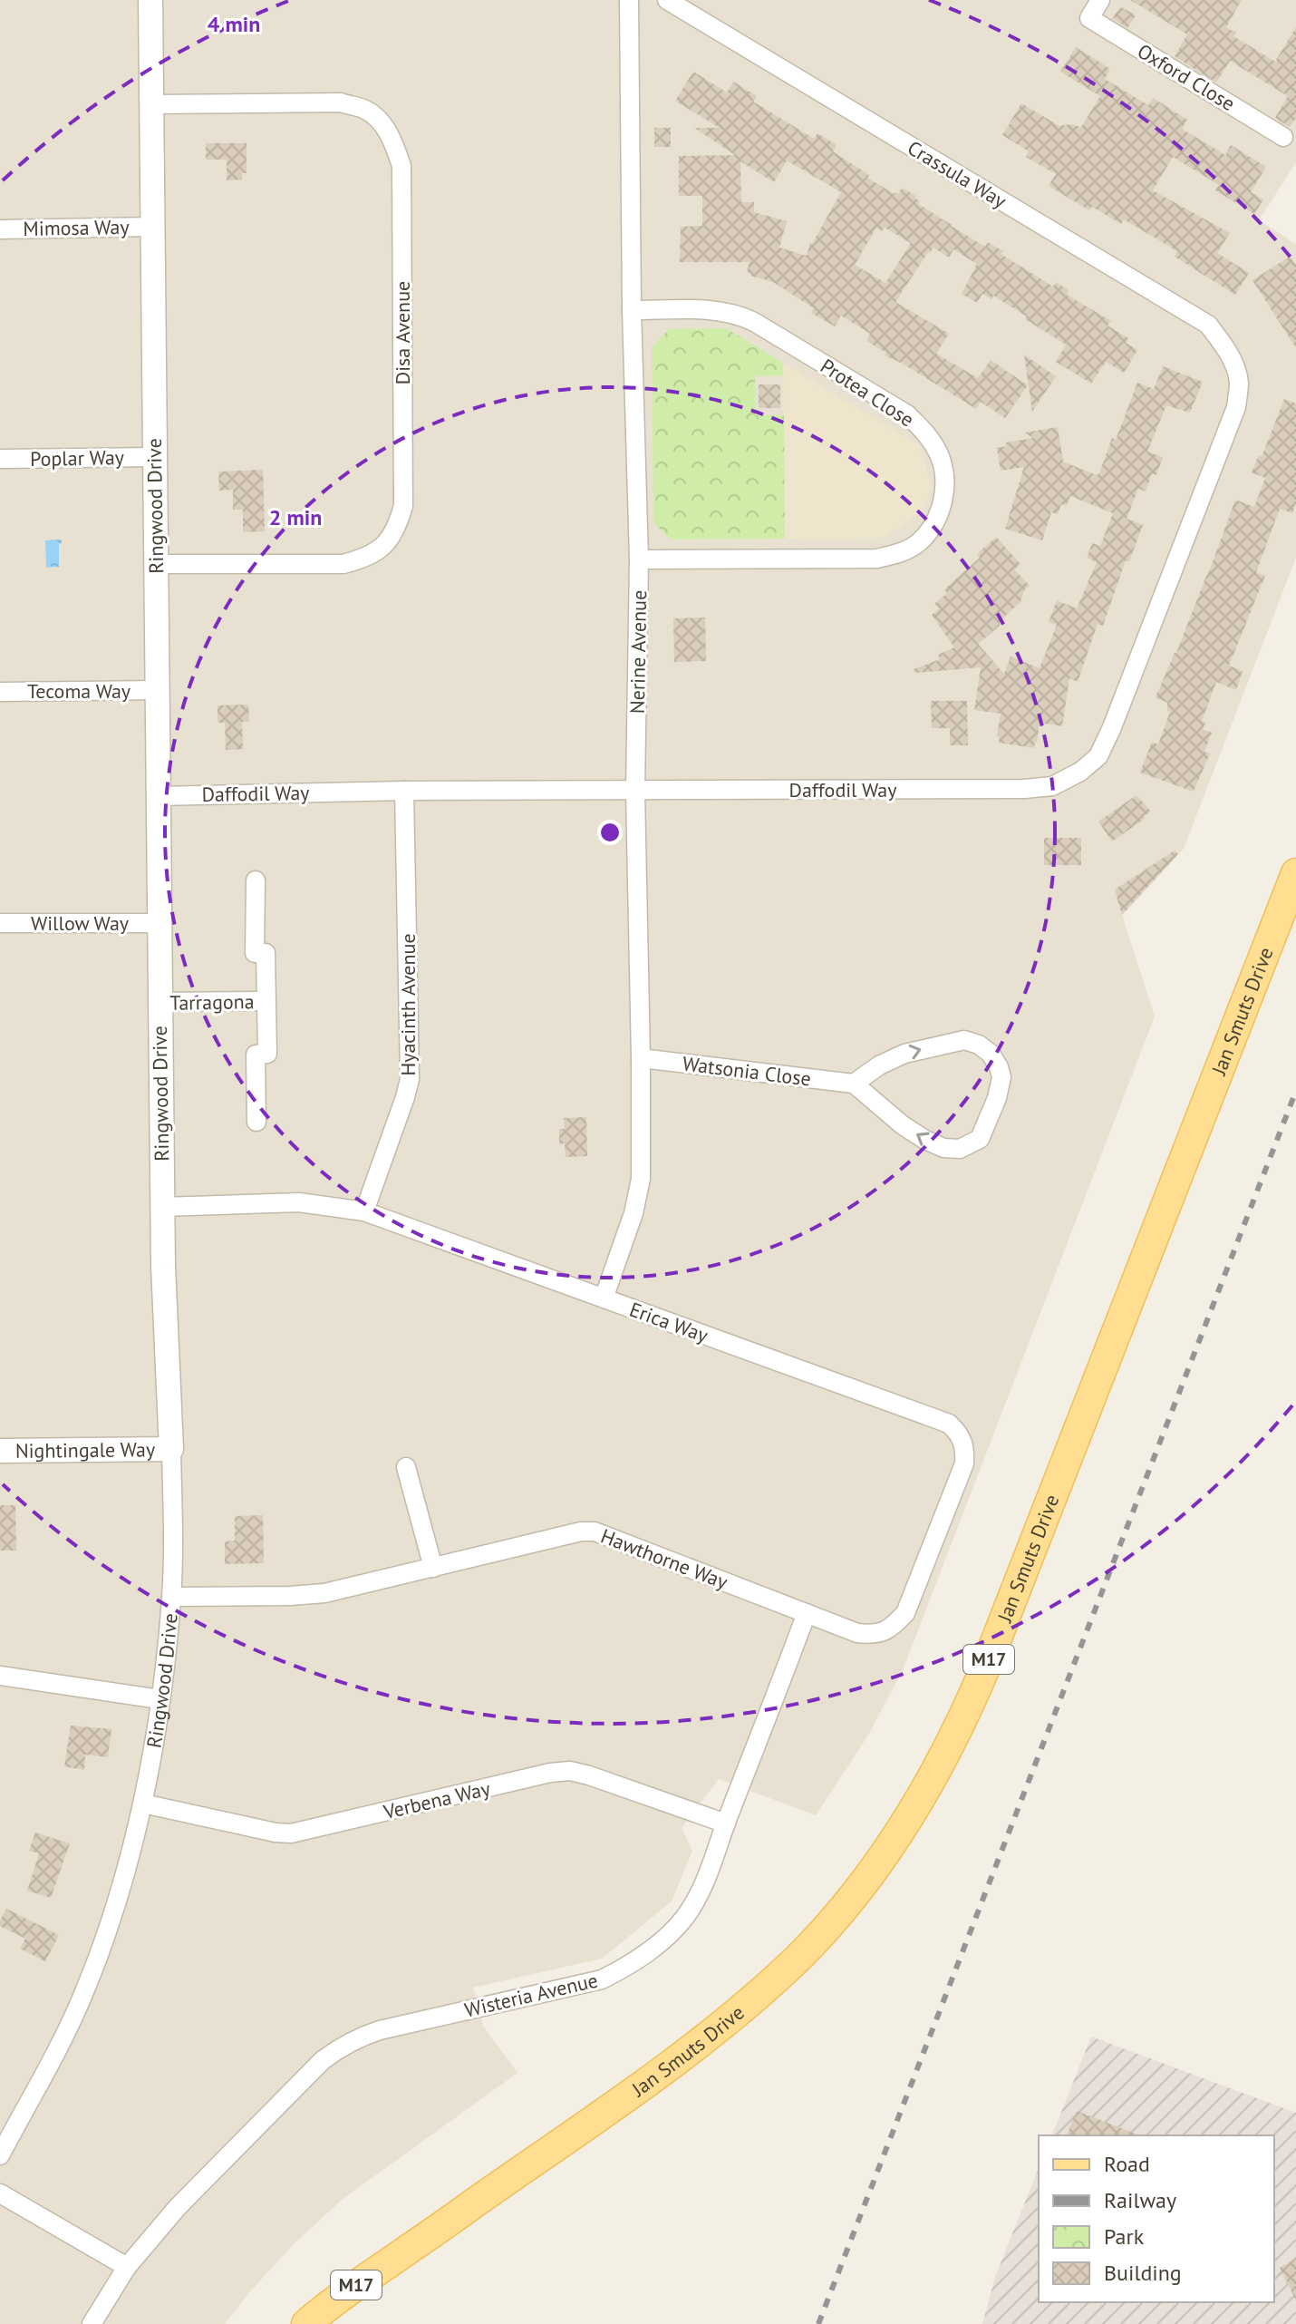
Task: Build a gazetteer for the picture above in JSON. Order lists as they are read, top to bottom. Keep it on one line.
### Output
{"streets":{"main road":["Jan Smuts Drive","M17"],"street":["Oxford Close","Crassula Way","Mimosa Way","Disa Avenue","Protea Close","Poplar Way","Ringwood Drive","Nerine Avenue","Tecoma Way","Daffodil Way","Willow Way","Tarragona","Hyacinth Avenue","Watsonia Close","Erica Way","Nightingale Way","Hawthorne Way","Verbena Way","Wisteria Avenue"]},"crossings":[["Crassula Way","Daffodil Way"],["Mimosa Way","Ringwood Drive"],["Disa Avenue","Ringwood Drive"],["Protea Close","Nerine Avenue"],["Poplar Way","Ringwood Drive"],["Ringwood Drive","Tecoma Way"],["Ringwood Drive","Daffodil Way"],["Ringwood Drive","Willow Way"],["Ringwood Drive","Tarragona"],["Ringwood Drive","Erica Way"],["Ringwood Drive","Nightingale Way"],["Ringwood Drive","Hawthorne Way"],["Ringwood Drive","Verbena Way"],["Nerine Avenue","Daffodil Way"],["Nerine Avenue","Watsonia Close"],["Nerine Avenue","Erica Way"],["Daffodil Way","Hyacinth Avenue"],["Hyacinth Avenue","Erica Way"],["Erica Way","Hawthorne Way"],["Hawthorne Way","Wisteria Avenue"],["Verbena Way","Wisteria Avenue"]],"legend":["Road","Railway","Park","Building"],"rings":["4 min","2 min"]}
